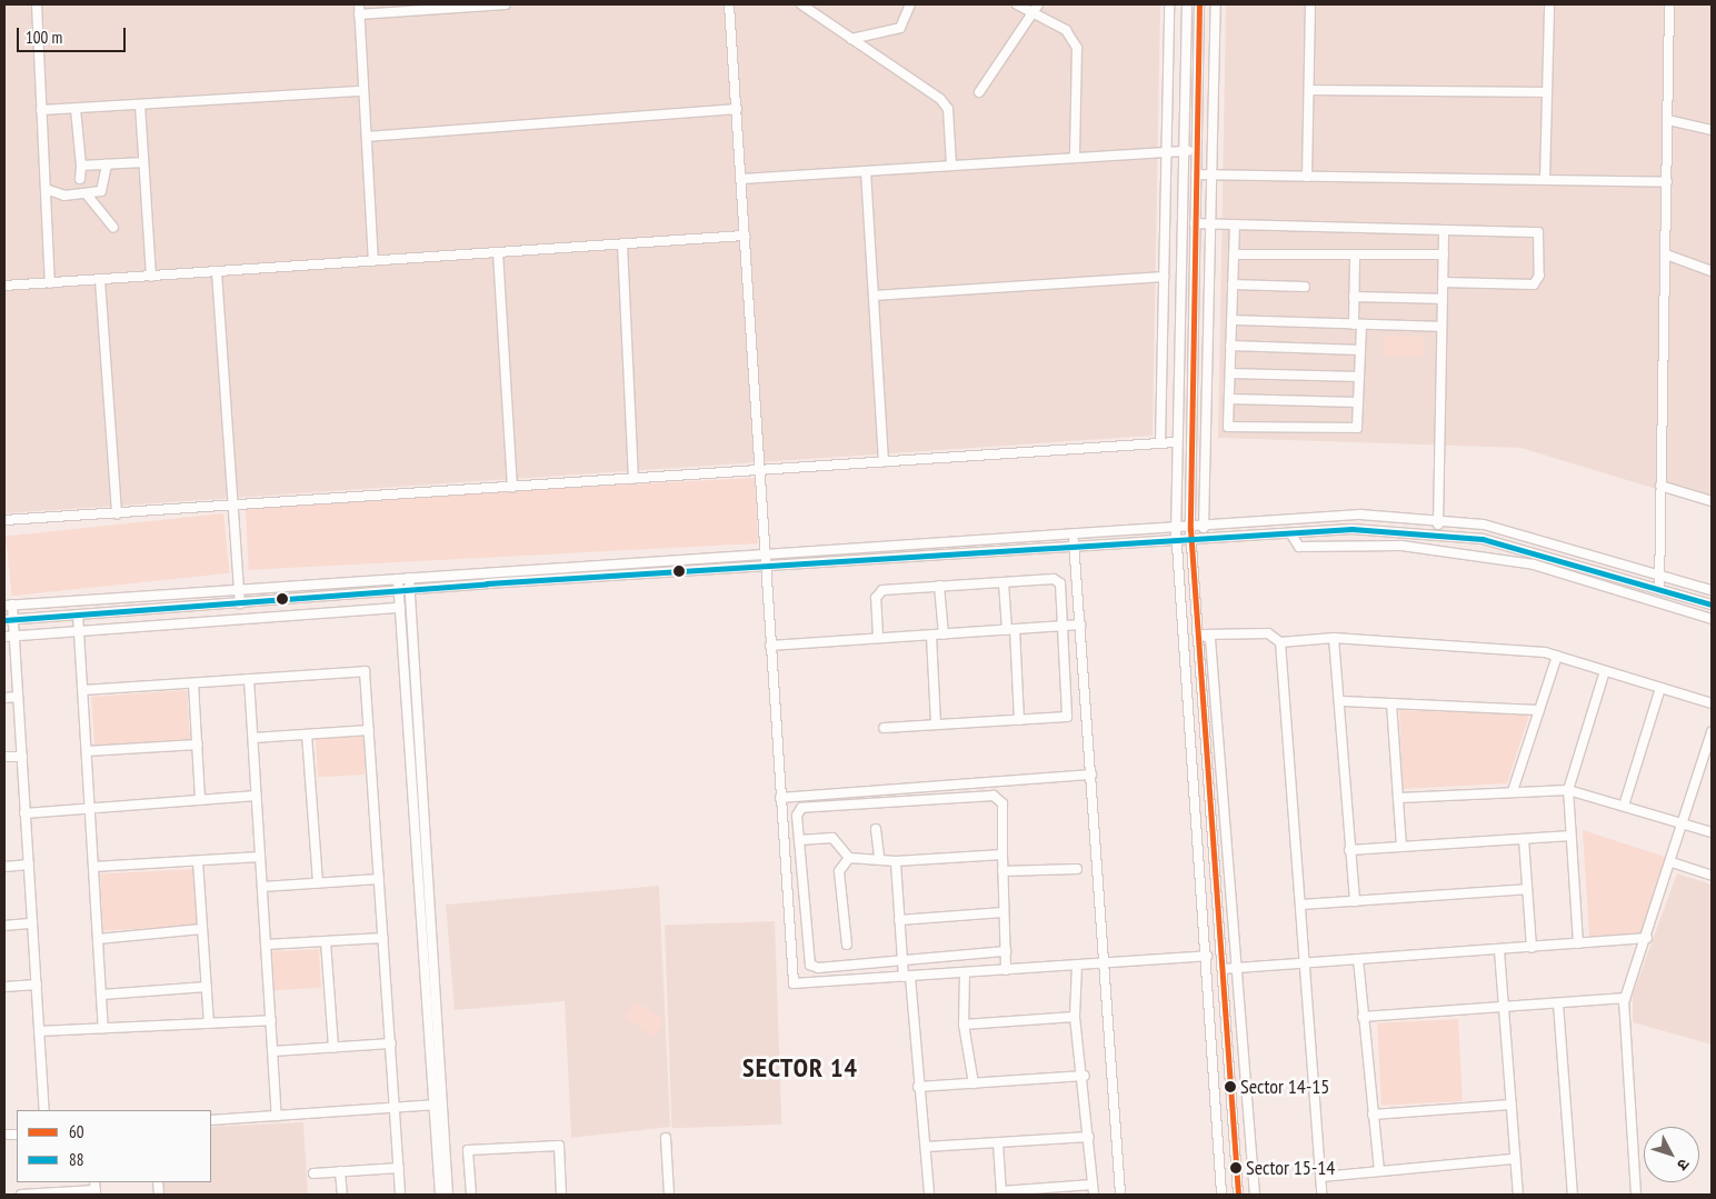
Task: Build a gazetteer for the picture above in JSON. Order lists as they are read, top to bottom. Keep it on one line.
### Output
{"districts":["SECTOR 14"],"places":["Sector 14-15","Sector 15-14"],"lines":["transit line 60","transit line 88"],"legend":["60","88"],"scale_bar":"100 m","north":"bottom right"}
